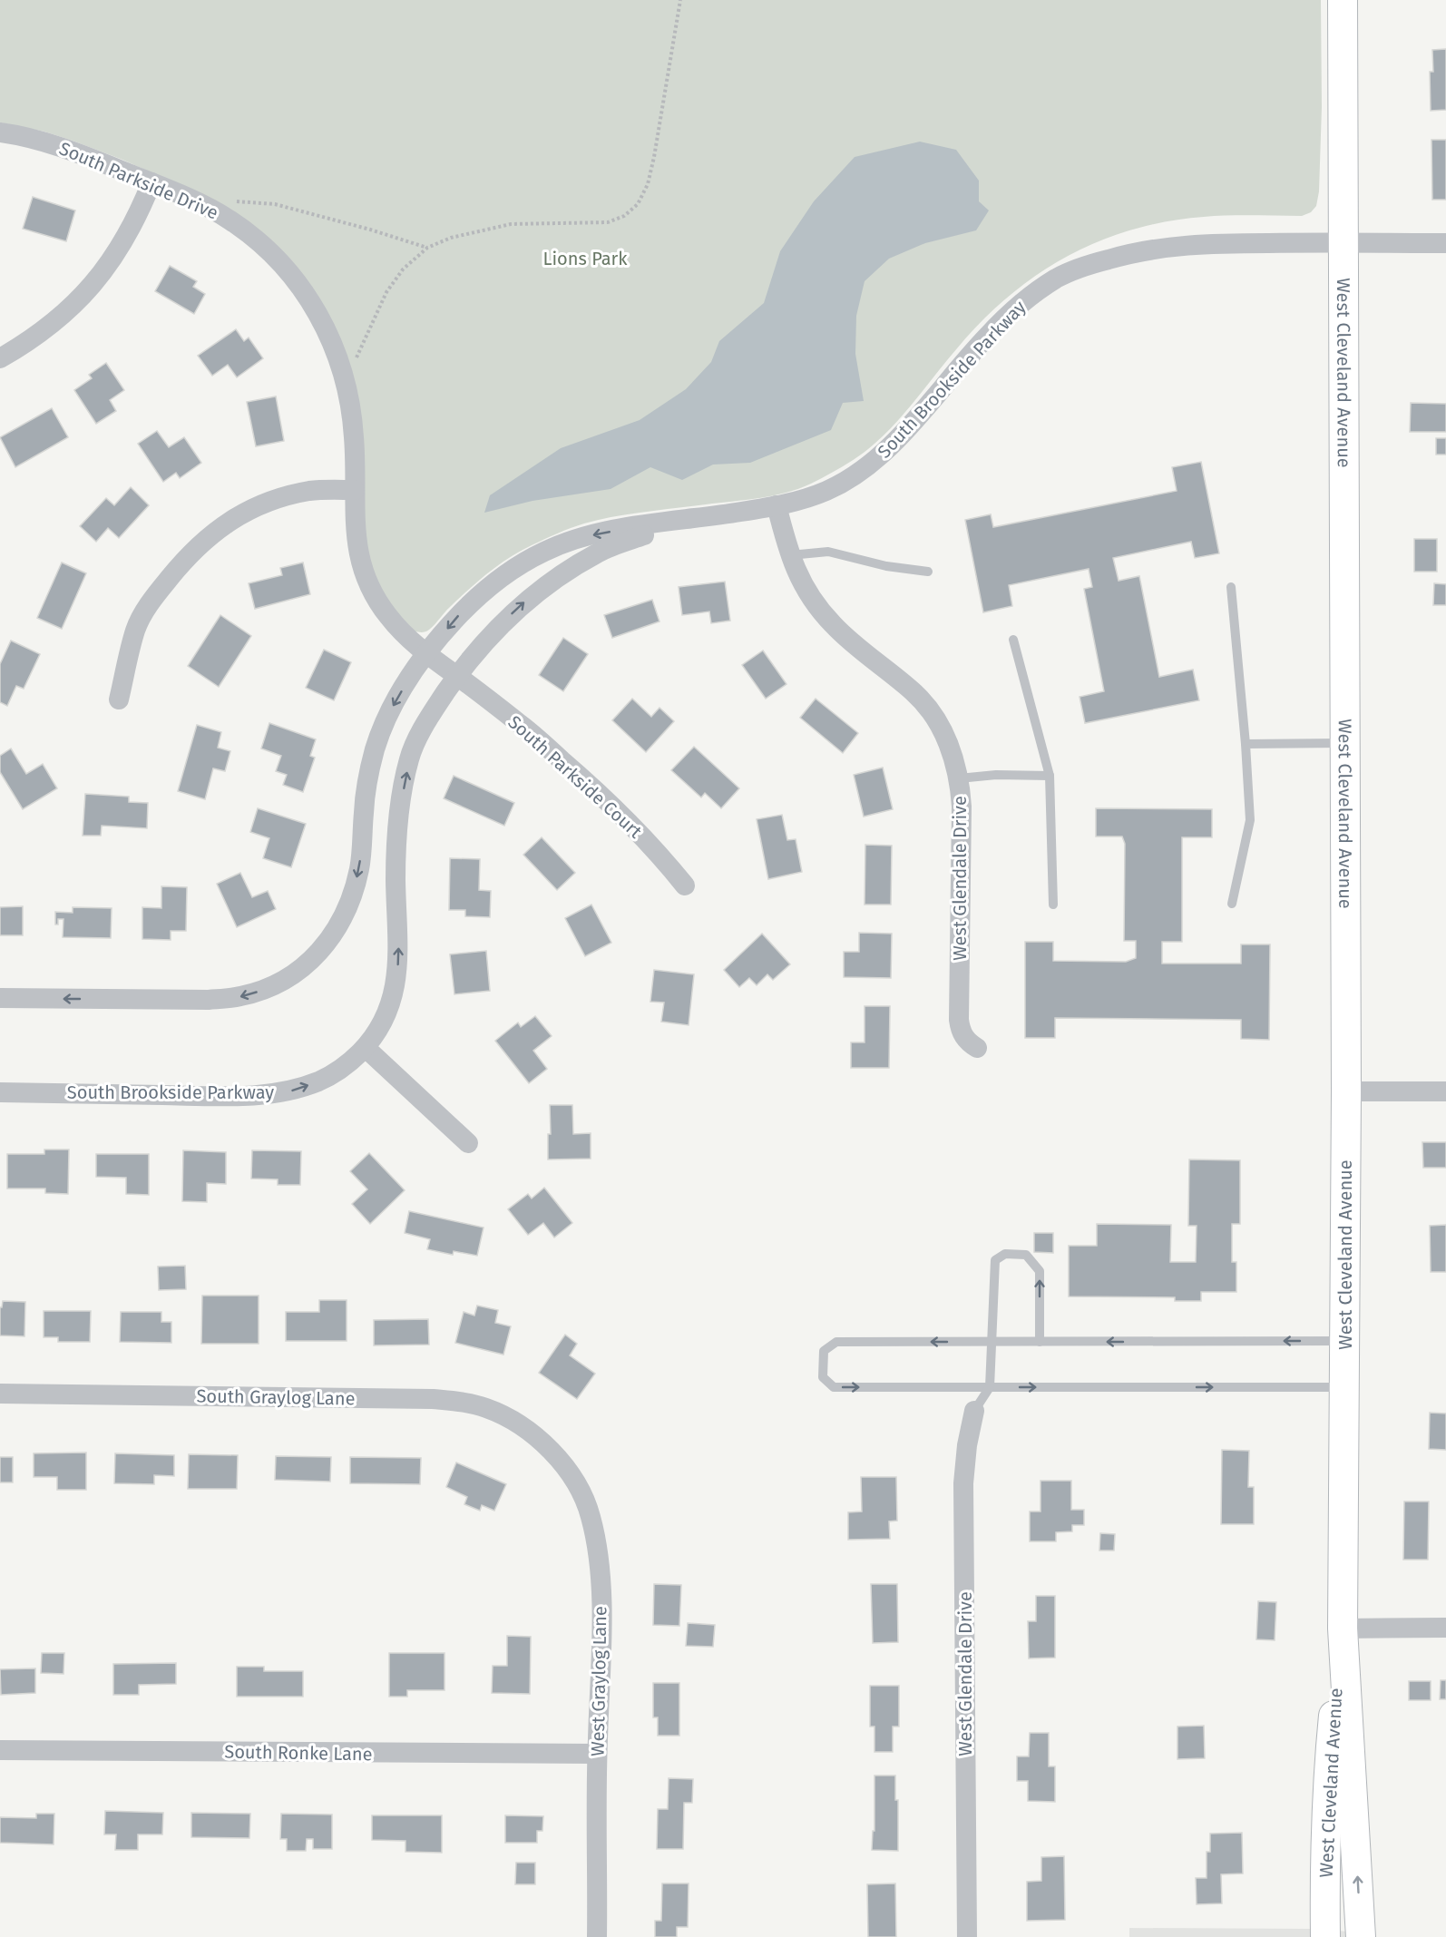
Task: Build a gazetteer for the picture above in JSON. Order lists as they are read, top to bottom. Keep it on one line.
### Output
{"streets":{"main road":["West Cleveland Avenue"],"street":["South Parkside Drive","South Brookside Parkway","South Parkside Court","West Glendale Drive","South Graylog Lane","West Graylog Lane","South Ronke Lane"]},"crossings":[["South Parkside Drive","South Brookside Parkway"],["South Parkside Drive","South Parkside Court"],["West Cleveland Avenue","South Brookside Parkway"],["South Brookside Parkway","South Parkside Court"],["South Brookside Parkway","West Glendale Drive"],["South Graylog Lane","West Graylog Lane"],["West Graylog Lane","South Ronke Lane"]],"parks":["Lions Park"]}
